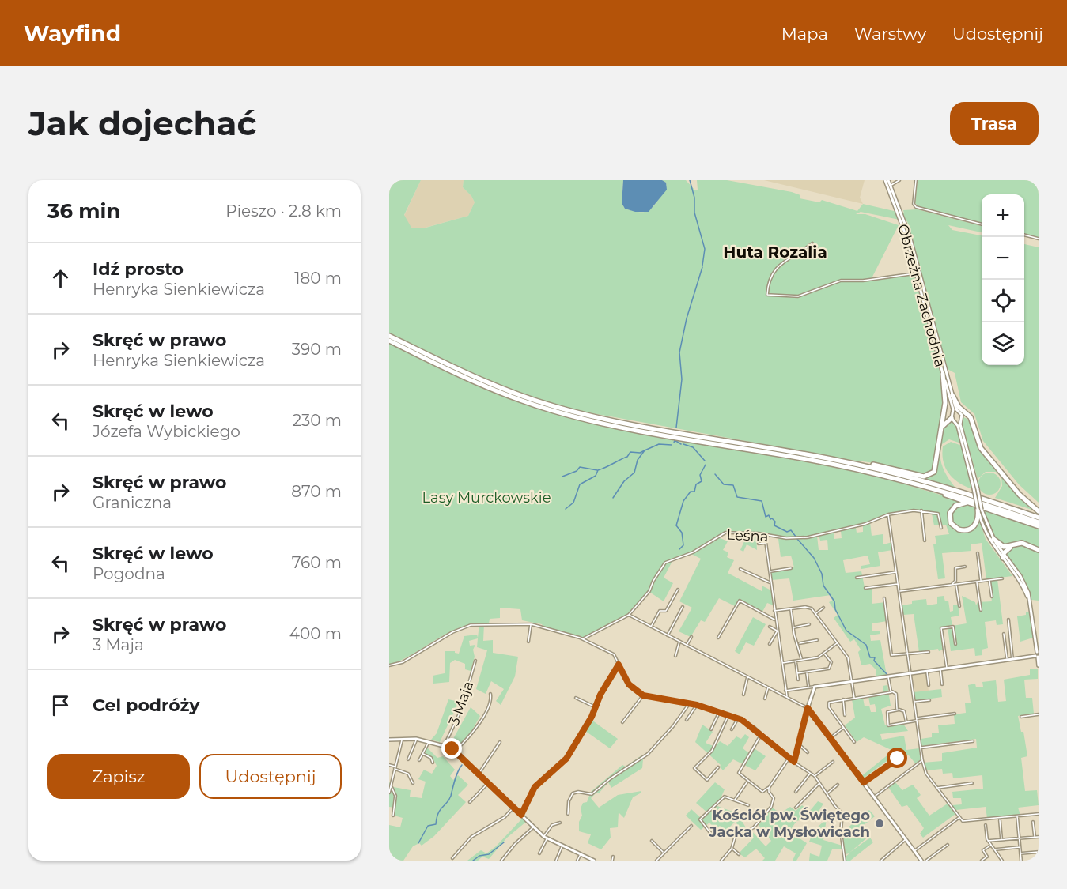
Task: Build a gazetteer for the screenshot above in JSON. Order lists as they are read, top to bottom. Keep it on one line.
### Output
{"streets":{"street":["Obrzeżna Zachodnia","Leśna","3 Maja"]},"districts":["Huta Rozalia"],"parks":["Lasy Murckowskie"],"places":["Kościół pw. Świętego Jacka w Mysłowicach"],"page":{"header":"Wayfind","nav":["Mapa","Warstwy","Udostępnij"],"buttons":["Trasa",["Zapisz","Udostępnij"]],"title":"Jak dojechać","heading":["36 min","Pieszo · 2.8 km"],"map_buttons":["+","−"],"list":[["Idź prosto","Henryka Sienkiewicza","180 m"],["Skręć w prawo","Henryka Sienkiewicza","390 m"],["Skręć w lewo","Józefa Wybickiego","230 m"],["Skręć w prawo","Graniczna","870 m"],["Skręć w lewo","Pogodna","760 m"],["Skręć w prawo","3 Maja","400 m"],"Cel podróży"]}}
